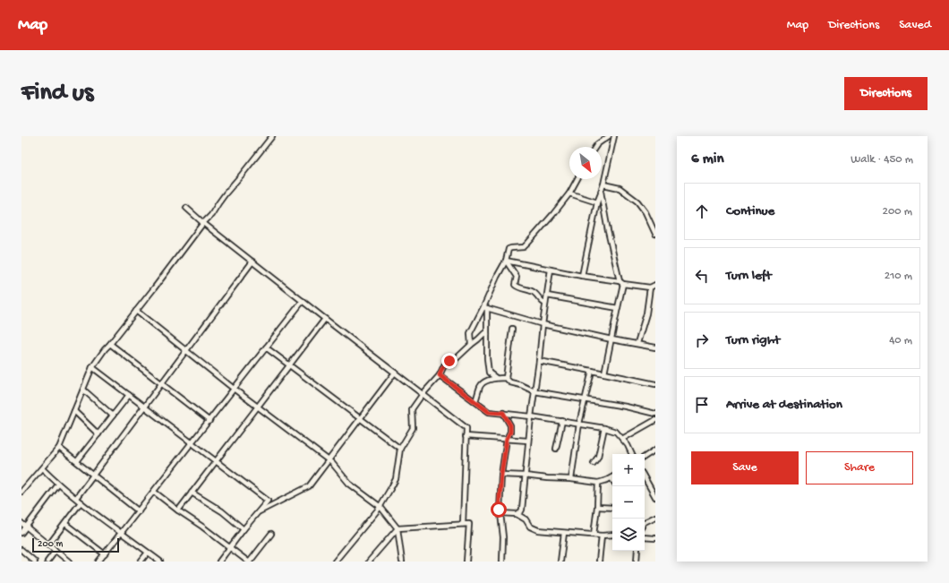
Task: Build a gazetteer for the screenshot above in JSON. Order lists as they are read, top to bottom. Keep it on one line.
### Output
{"scale_bar":"200 m","north":"bottom right","page":{"header":"Map","nav":["Map","Directions","Saved"],"buttons":["Directions",["Save","Share"]],"title":"Find us","heading":["6 min","Walk · 450 m"],"list":[["Continue","200 m"],["Turn left","210 m"],["Turn right","40 m"],"Arrive at destination"],"map_buttons":["+","−"],"scale":"200 m"}}
